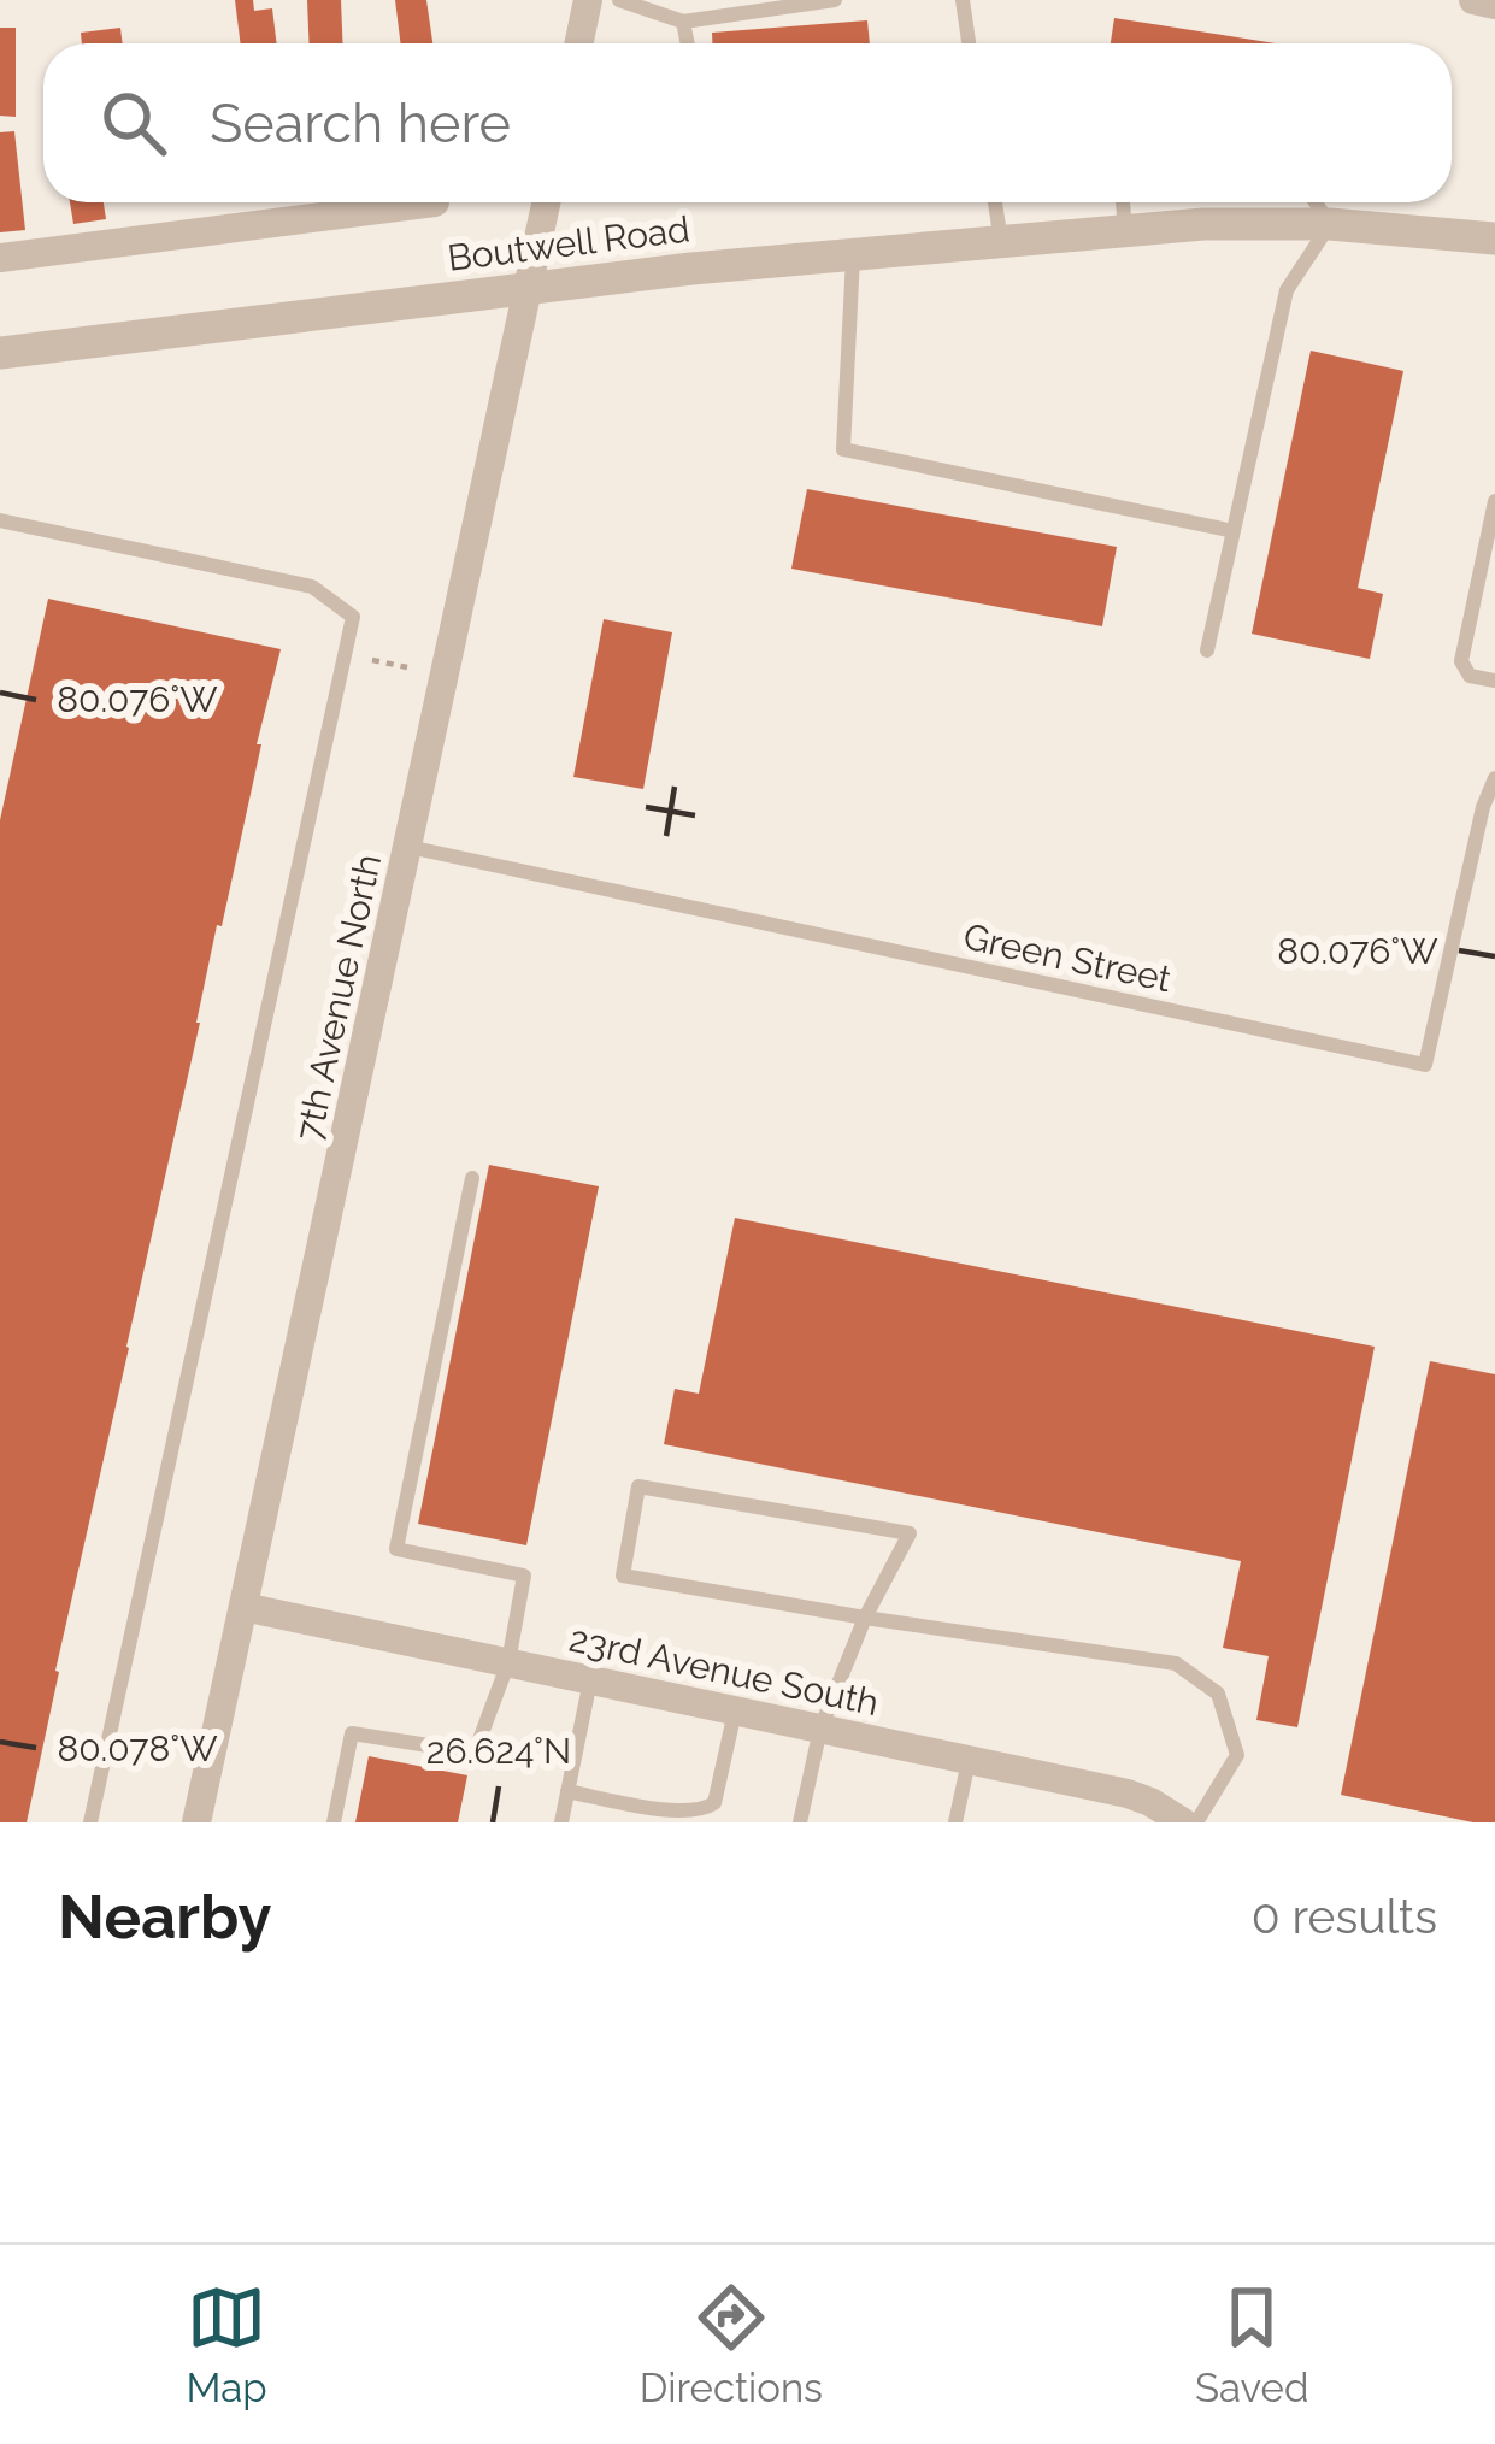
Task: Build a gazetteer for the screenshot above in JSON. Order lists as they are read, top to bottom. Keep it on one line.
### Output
{"streets":{"street":["Boutwell Road","7th Avenue North","23rd Avenue South"],"lane":["Green Street"]},"crossings":[["Boutwell Road","7th Avenue North"],["Green Street","7th Avenue North"],["7th Avenue North","23rd Avenue South"]],"page":{"search":"Search here","heading":["Nearby","0 results"],"nav":["Map","Directions","Saved"]},"coordinates":["80.076°W","80.078°W","26.624°N"]}
